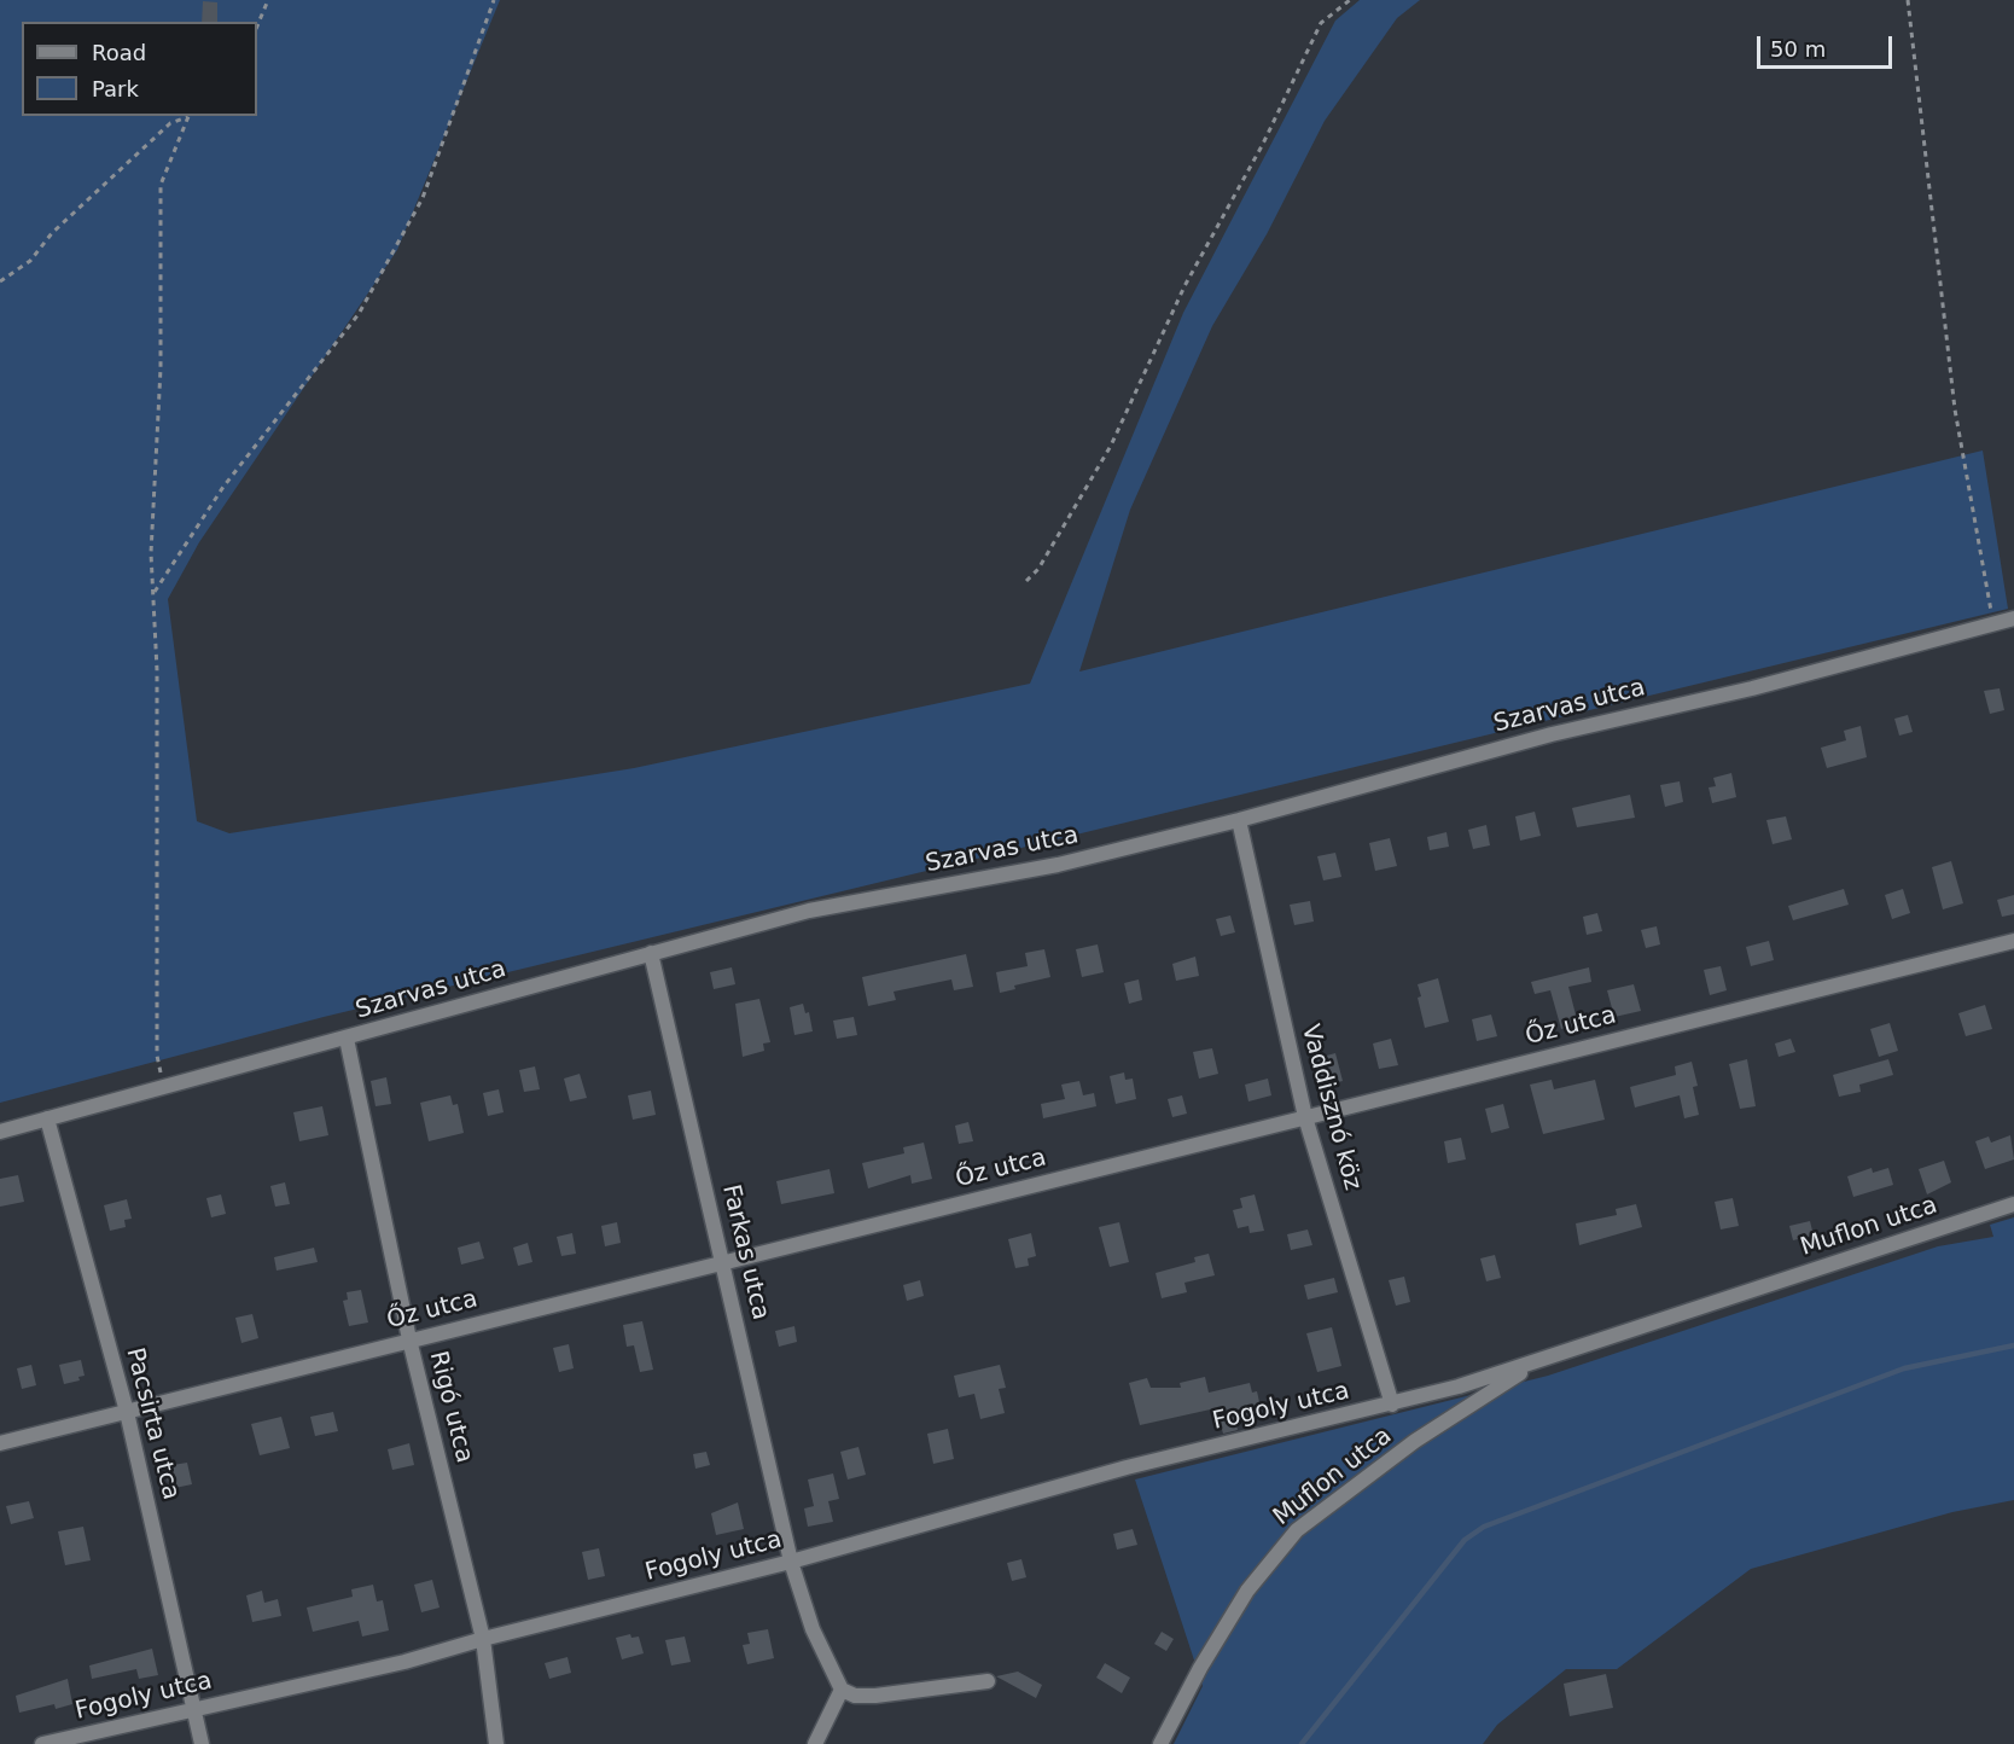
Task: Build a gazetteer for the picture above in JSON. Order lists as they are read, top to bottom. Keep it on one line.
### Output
{"streets":{"street":["Szarvas utca","Őz utca","Vaddisznó köz","Muflon utca","Farkas utca","Rigó utca","Fogoly utca","Pacsirta utca"]},"crossings":[["Szarvas utca","Vaddisznó köz"],["Szarvas utca","Farkas utca"],["Szarvas utca","Rigó utca"],["Szarvas utca","Pacsirta utca"],["Őz utca","Vaddisznó köz"],["Őz utca","Farkas utca"],["Őz utca","Rigó utca"],["Őz utca","Pacsirta utca"],["Vaddisznó köz","Muflon utca"],["Vaddisznó köz","Fogoly utca"],["Muflon utca","Fogoly utca"],["Farkas utca","Fogoly utca"],["Rigó utca","Fogoly utca"],["Fogoly utca","Pacsirta utca"]],"legend":["Road","Park"],"scale_bar":"50 m"}
